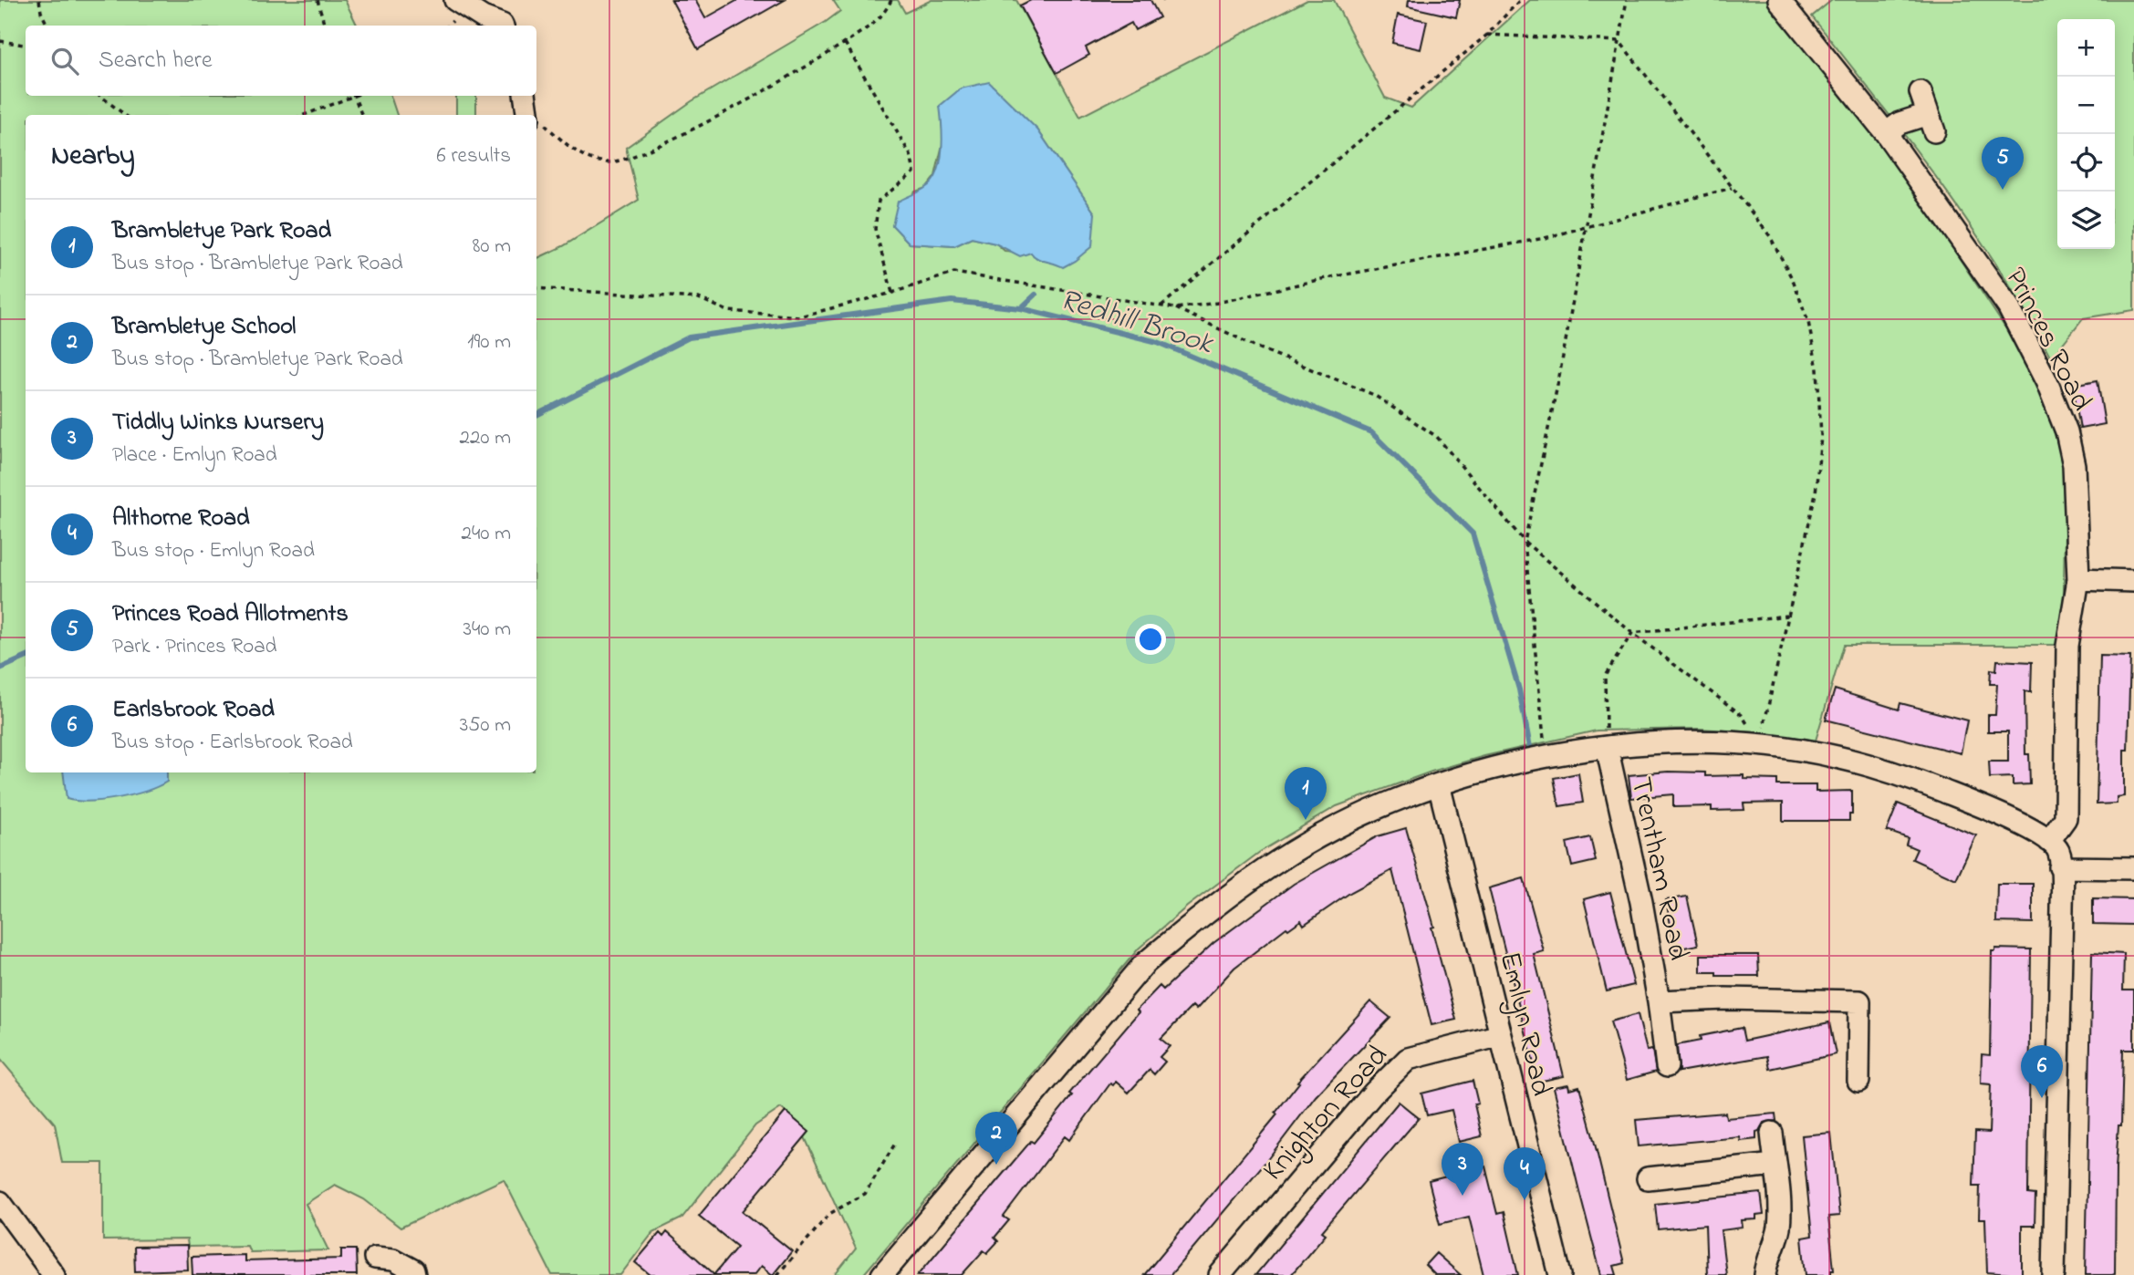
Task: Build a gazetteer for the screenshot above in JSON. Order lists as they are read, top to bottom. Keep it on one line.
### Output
{"streets":{"street":["Princes Road","Trentham Road","Emlyn Road","Knighton Road"]},"crossings":[["Emlyn Road","Knighton Road"]],"water":["Redhill Brook"],"page":{"map_buttons":["+","−"],"search":"Search here","heading":["Nearby","6 results"],"pins":["5","1","6","2","3","4"],"list":[{"mark":"1","name":"Brambletye Park Road","note":"Bus stop · Brambletye Park Road","value":"80 m"},{"mark":"2","name":"Brambletye School","note":"Bus stop · Brambletye Park Road","value":"190 m"},{"mark":"3","name":"Tiddly Winks Nursery","note":"Place · Emlyn Road","value":"220 m"},{"mark":"4","name":"Althorne Road","note":"Bus stop · Emlyn Road","value":"240 m"},{"mark":"5","name":"Princes Road Allotments","note":"Park · Princes Road","value":"340 m"},{"mark":"6","name":"Earlsbrook Road","note":"Bus stop · Earlsbrook Road","value":"350 m"}]}}
